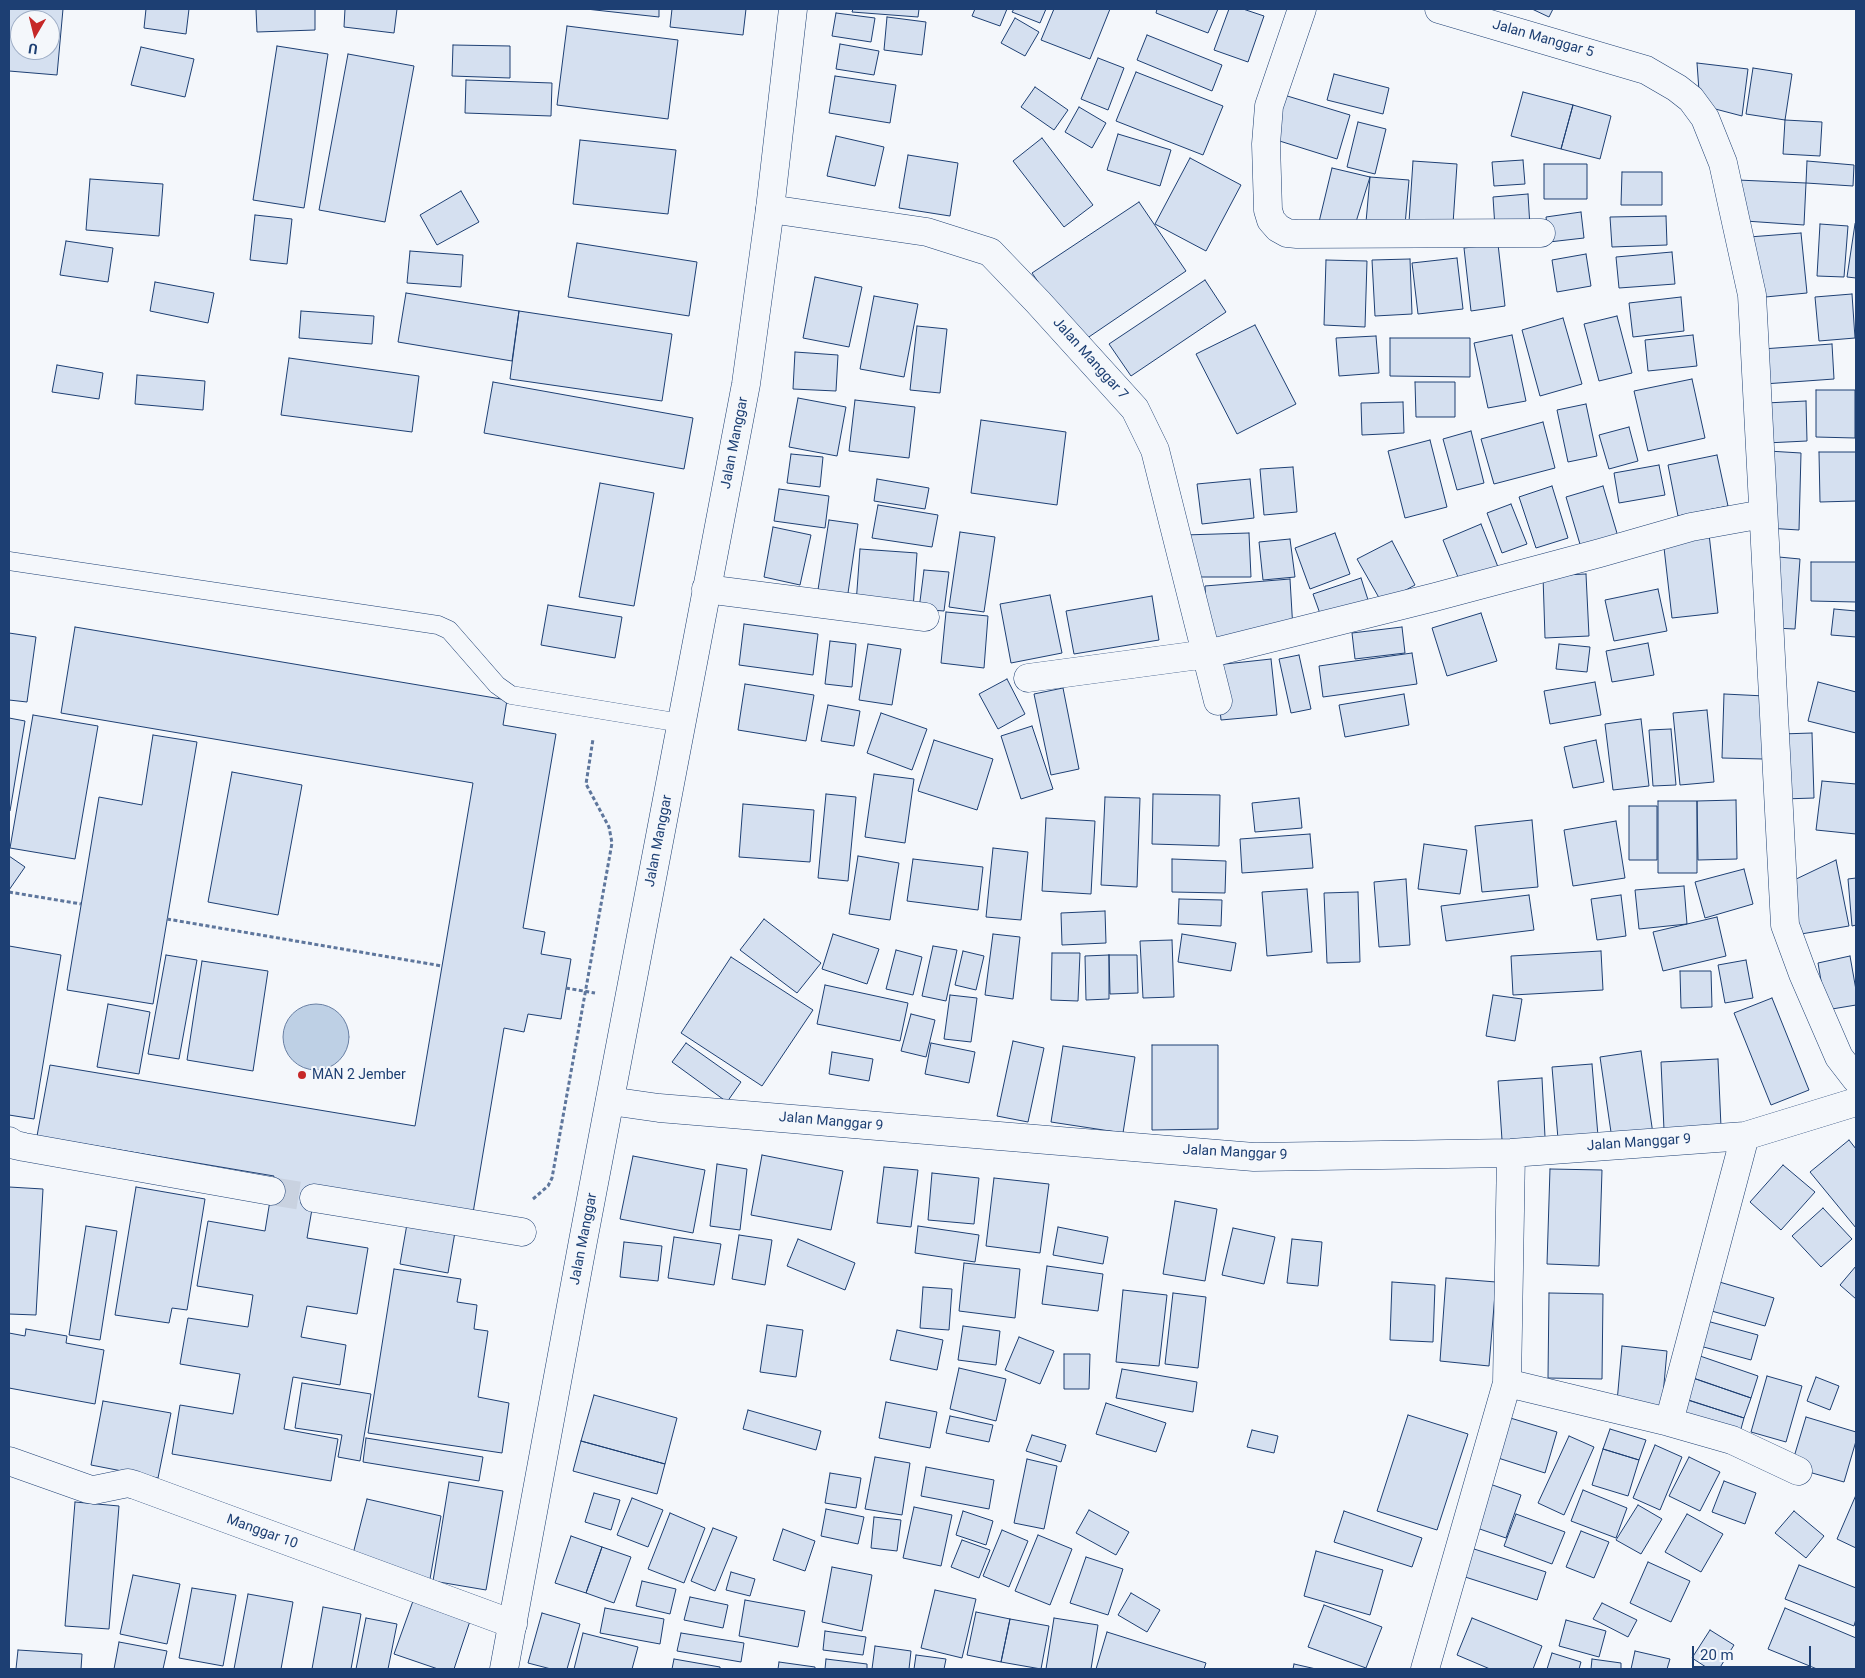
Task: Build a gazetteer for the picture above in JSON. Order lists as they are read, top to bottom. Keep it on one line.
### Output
{"streets":{"street":["Jalan Manggar 5","Jalan Manggar 7","Jalan Manggar","Jalan Manggar 9","Manggar 10"]},"crossings":[["Jalan Manggar 7","Jalan Manggar"],["Jalan Manggar","Jalan Manggar 9"],["Jalan Manggar","Manggar 10"]],"places":["MAN 2 Jember"],"scale_bar":"20 m","north":"bottom"}
